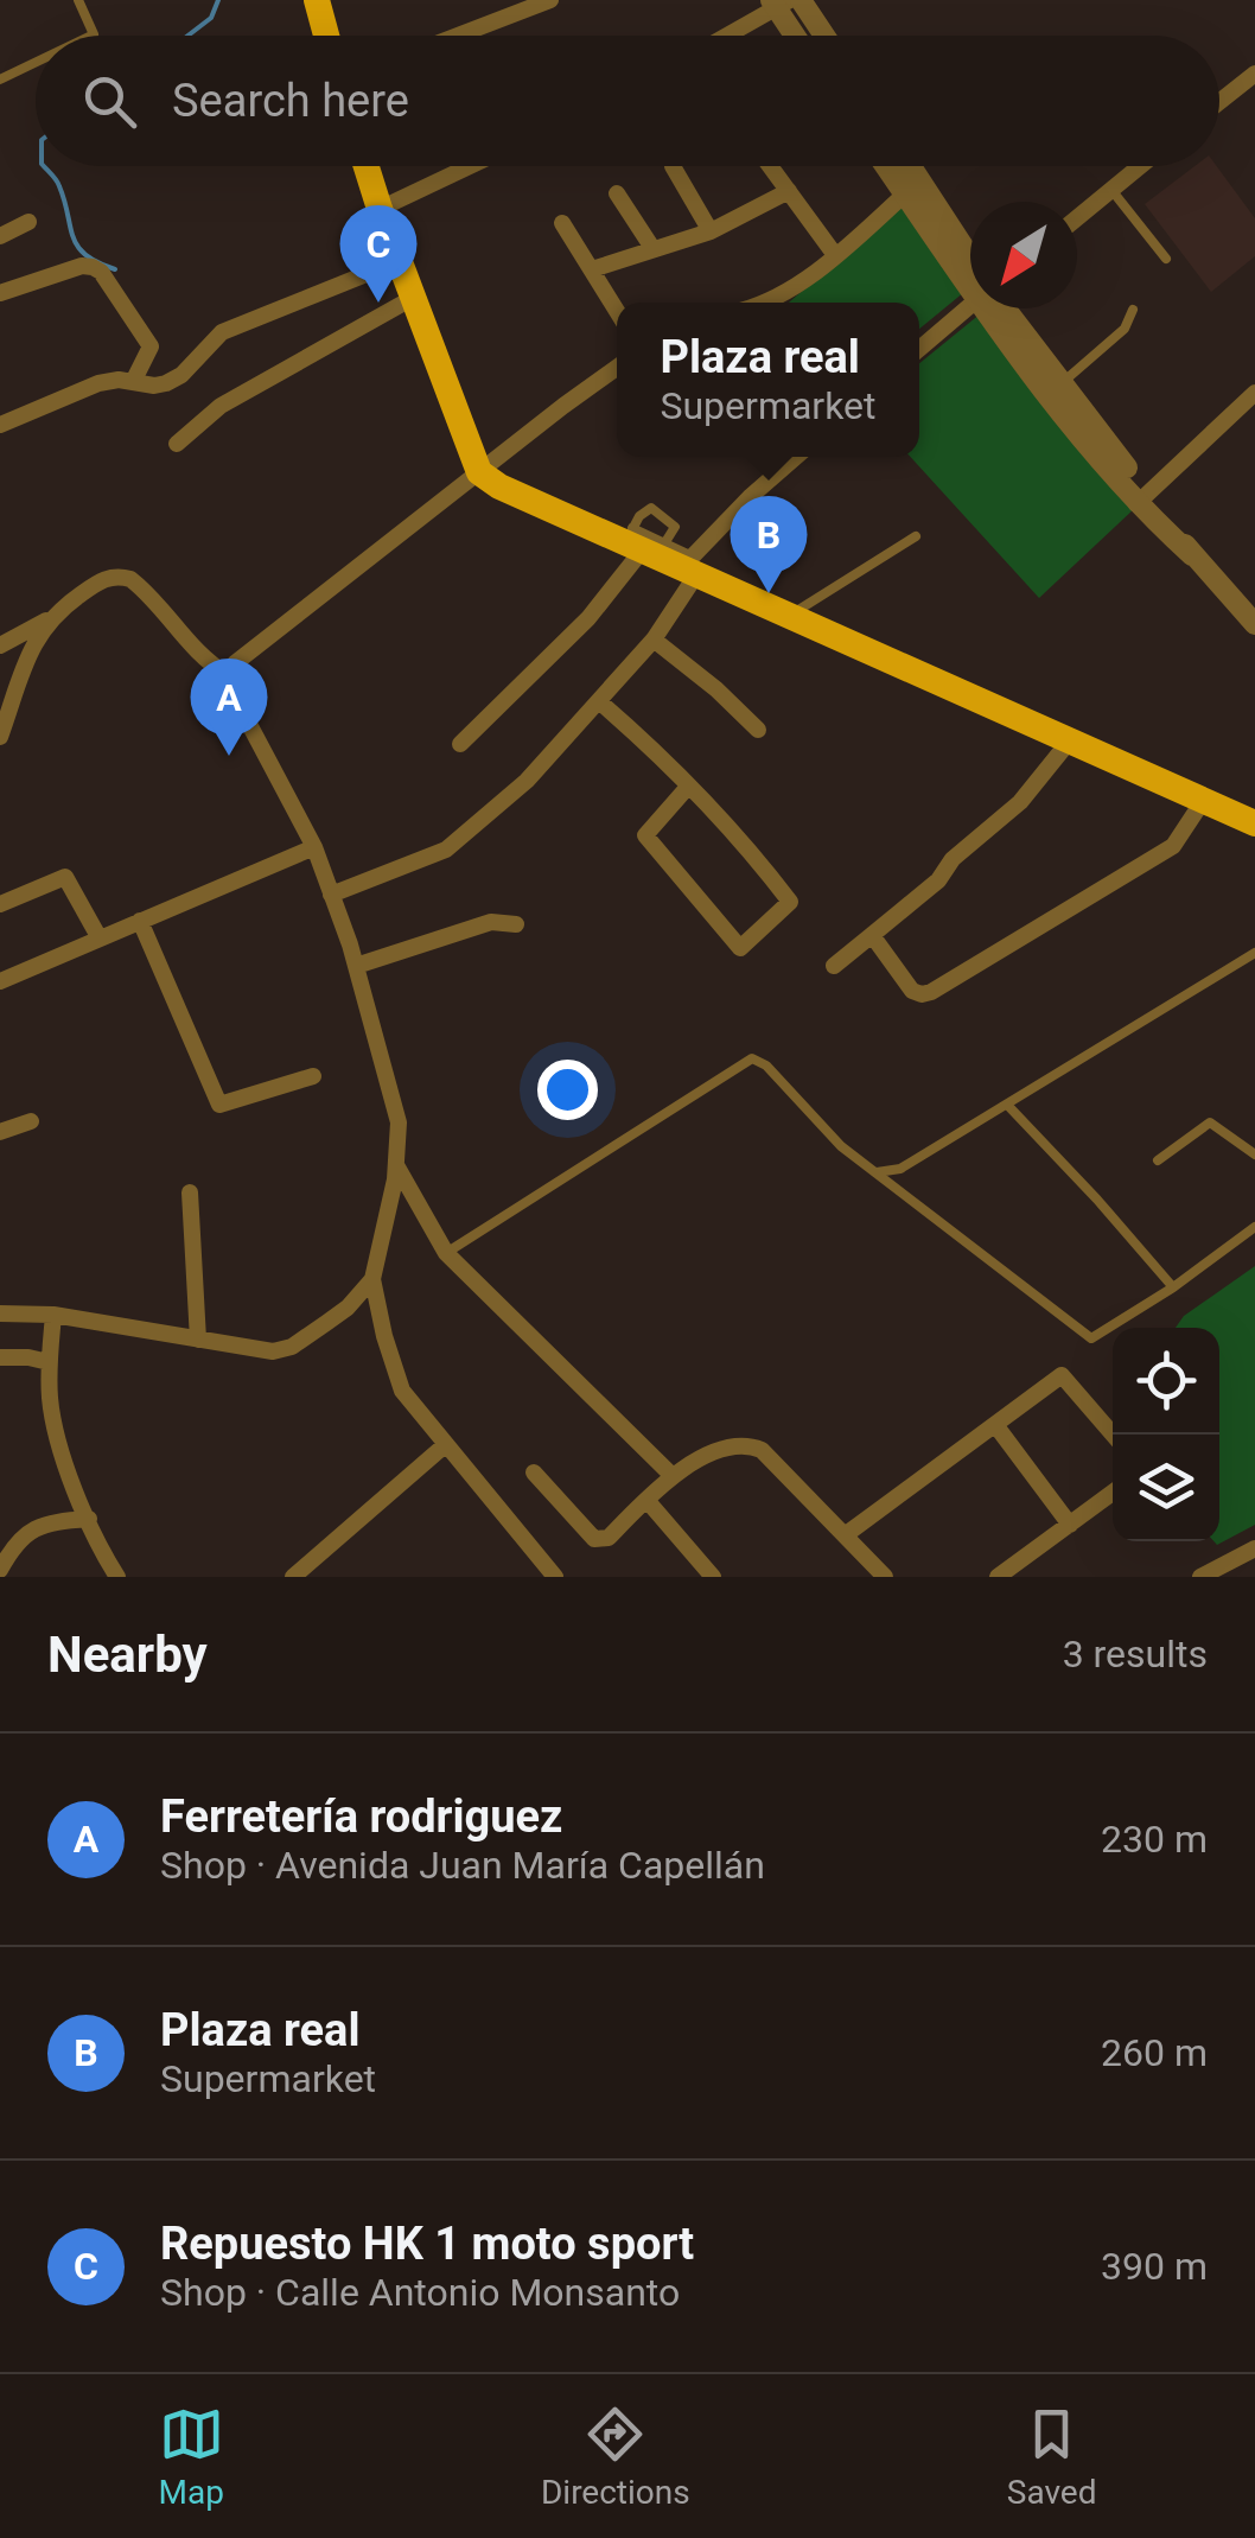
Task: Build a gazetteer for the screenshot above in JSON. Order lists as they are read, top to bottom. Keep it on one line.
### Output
{"north":"bottom left","page":{"search":"Search here","pins":["C","B","A"],"popup":["Plaza real","Supermarket"],"heading":["Nearby","3 results"],"list":[{"mark":"A","name":"Ferretería rodriguez","note":"Shop · Avenida Juan María Capellán","value":"230 m"},{"mark":"B","name":"Plaza real","note":"Supermarket","value":"260 m"},{"mark":"C","name":"Repuesto HK 1 moto sport","note":"Shop · Calle Antonio Monsanto","value":"390 m"}],"nav":["Map","Directions","Saved"]}}
